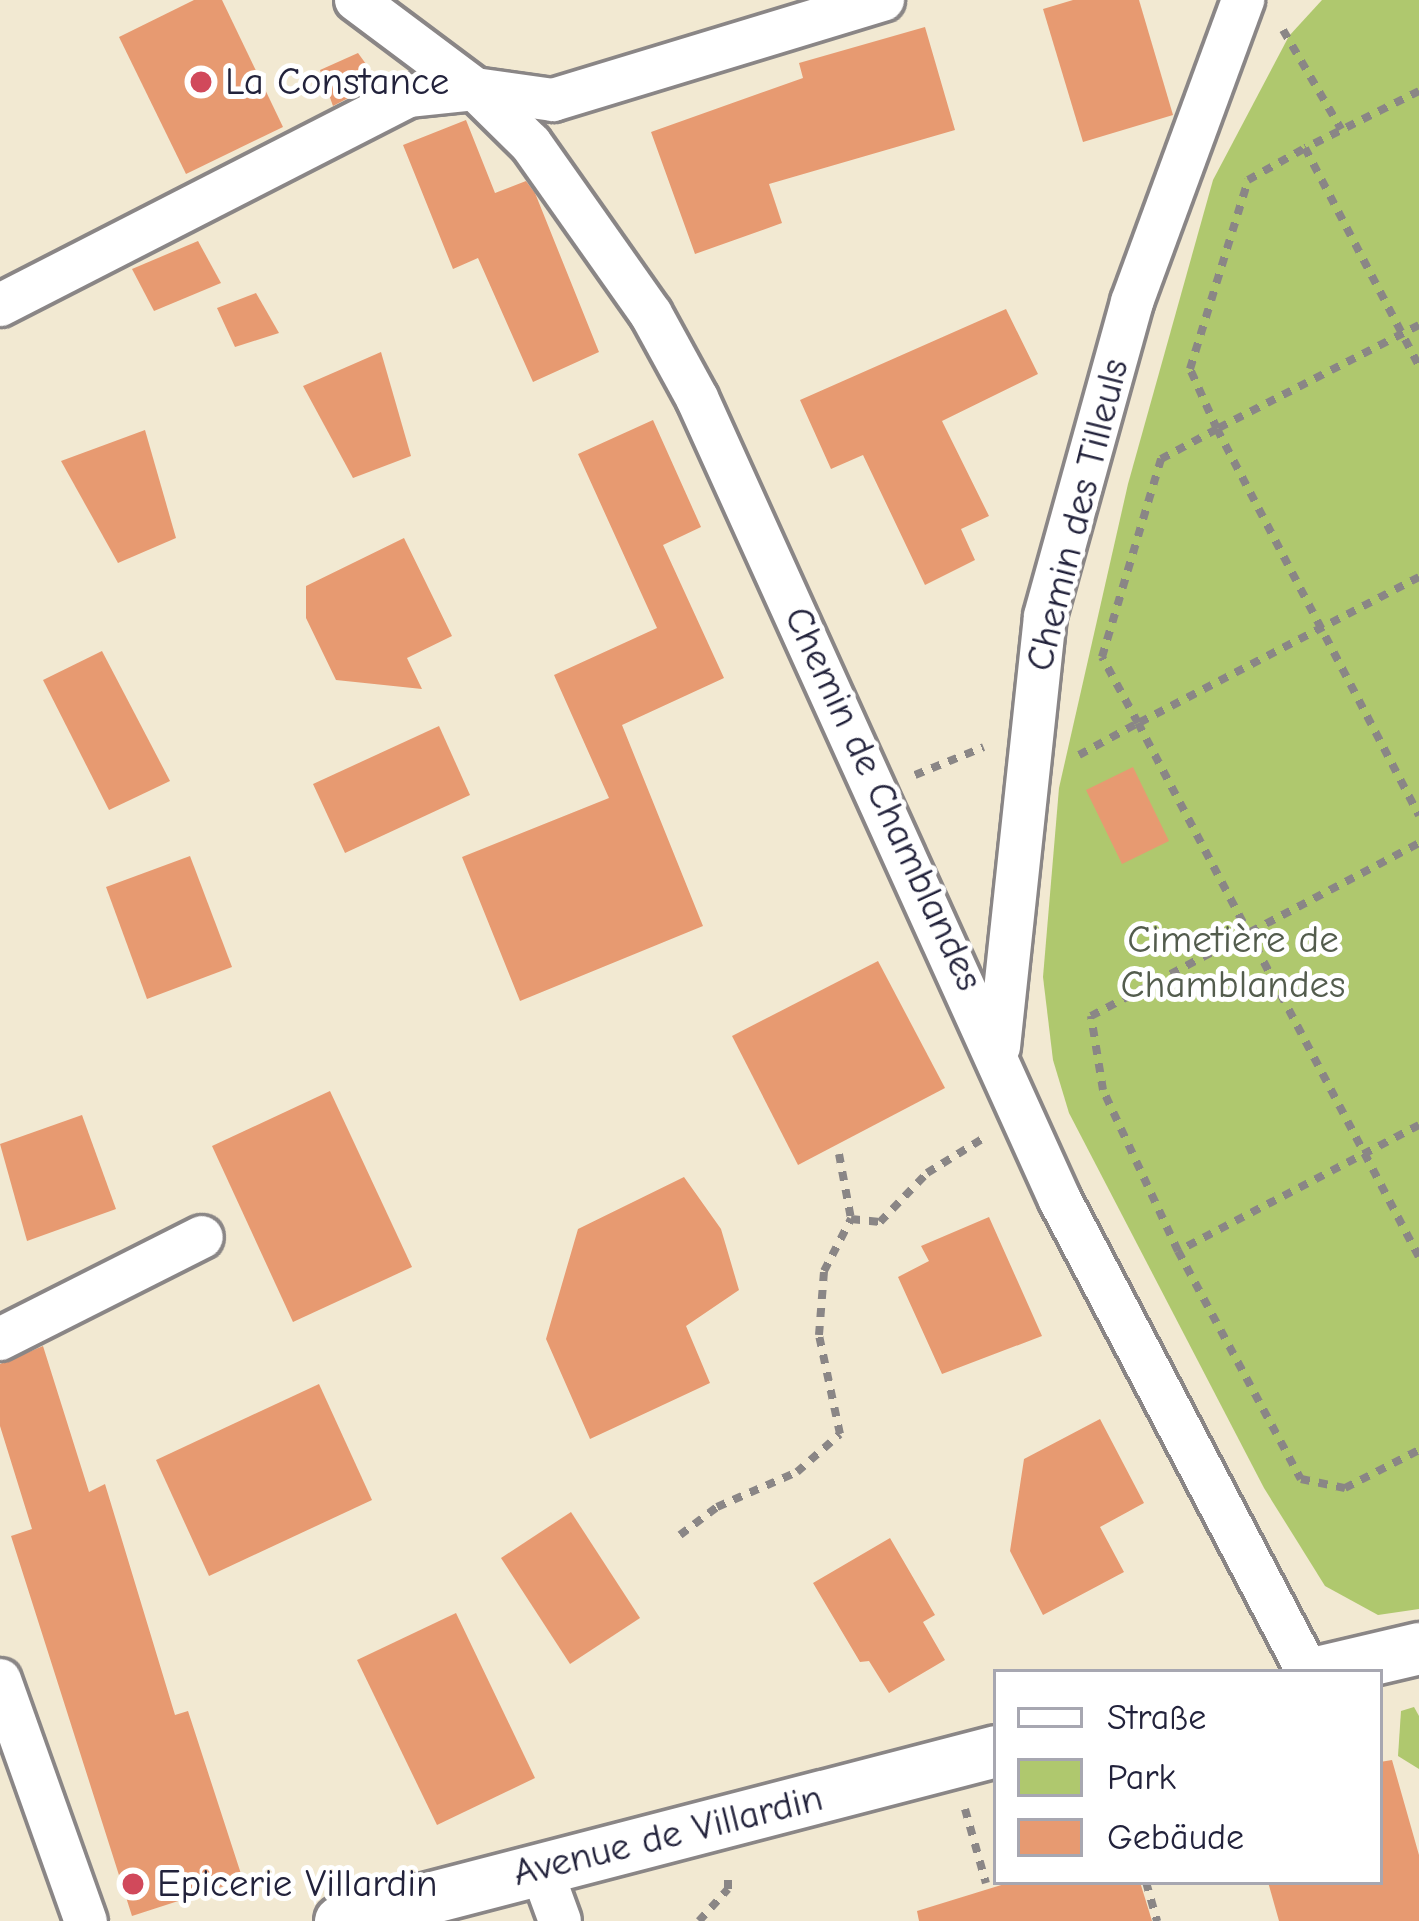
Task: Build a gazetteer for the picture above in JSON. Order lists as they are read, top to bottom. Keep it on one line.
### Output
{"streets":{"street":["Chemin des Tilleuls","Chemin de Chamblandes","Avenue de Villardin"]},"crossings":[["Chemin des Tilleuls","Chemin de Chamblandes"]],"parks":["Cimetière de Chamblandes"],"places":["La Constance","Epicerie Villardin"],"legend":["Straße","Park","Gebäude"]}
